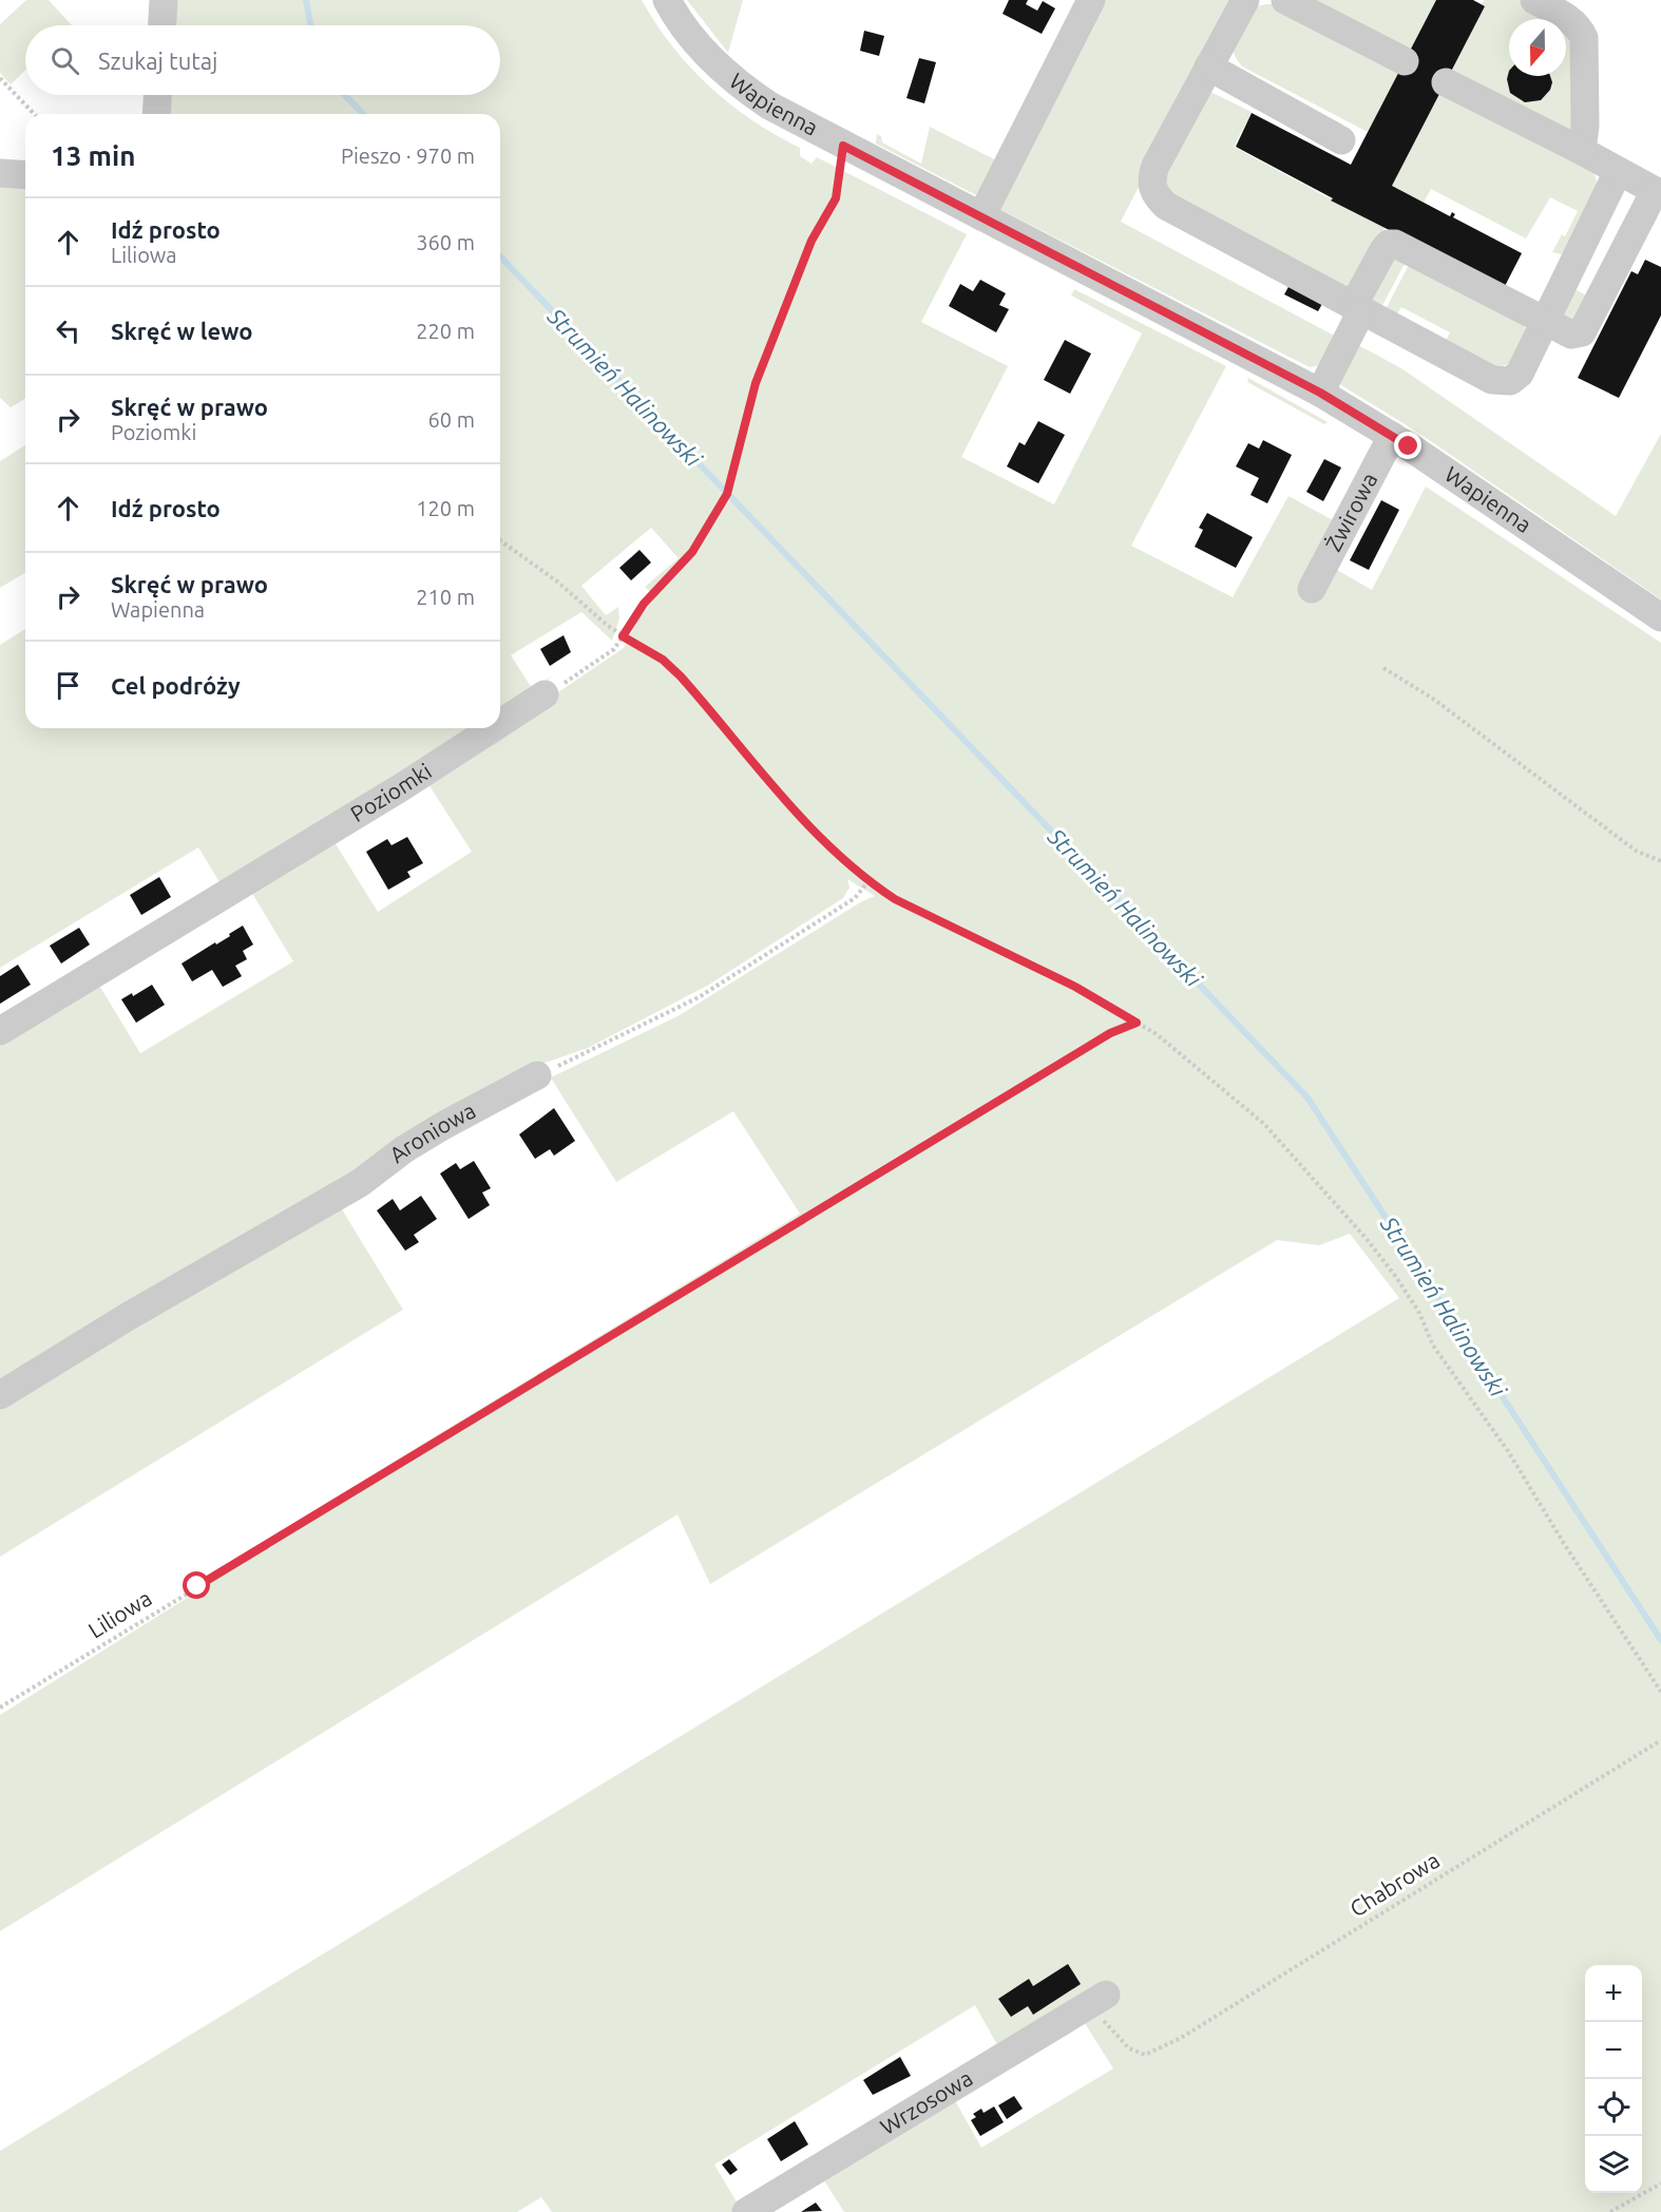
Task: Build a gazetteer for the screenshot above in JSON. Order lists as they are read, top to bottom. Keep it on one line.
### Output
{"streets":{"street":["Wapienna","Żwirowa","Poziomki","Aroniowa","Wrzosowa"],"path":["Liliowa","Chabrowa"]},"crossings":[["Wapienna","Żwirowa"],["Chabrowa","Wrzosowa"]],"water":["Strumień Halinowski"],"north":"bottom","page":{"search":"Szukaj tutaj","heading":["13 min","Pieszo · 970 m"],"list":[["Idź prosto","Liliowa","360 m"],["Skręć w lewo","220 m"],["Skręć w prawo","Poziomki","60 m"],["Idź prosto","120 m"],["Skręć w prawo","Wapienna","210 m"],"Cel podróży"],"map_buttons":["+","−"]}}
